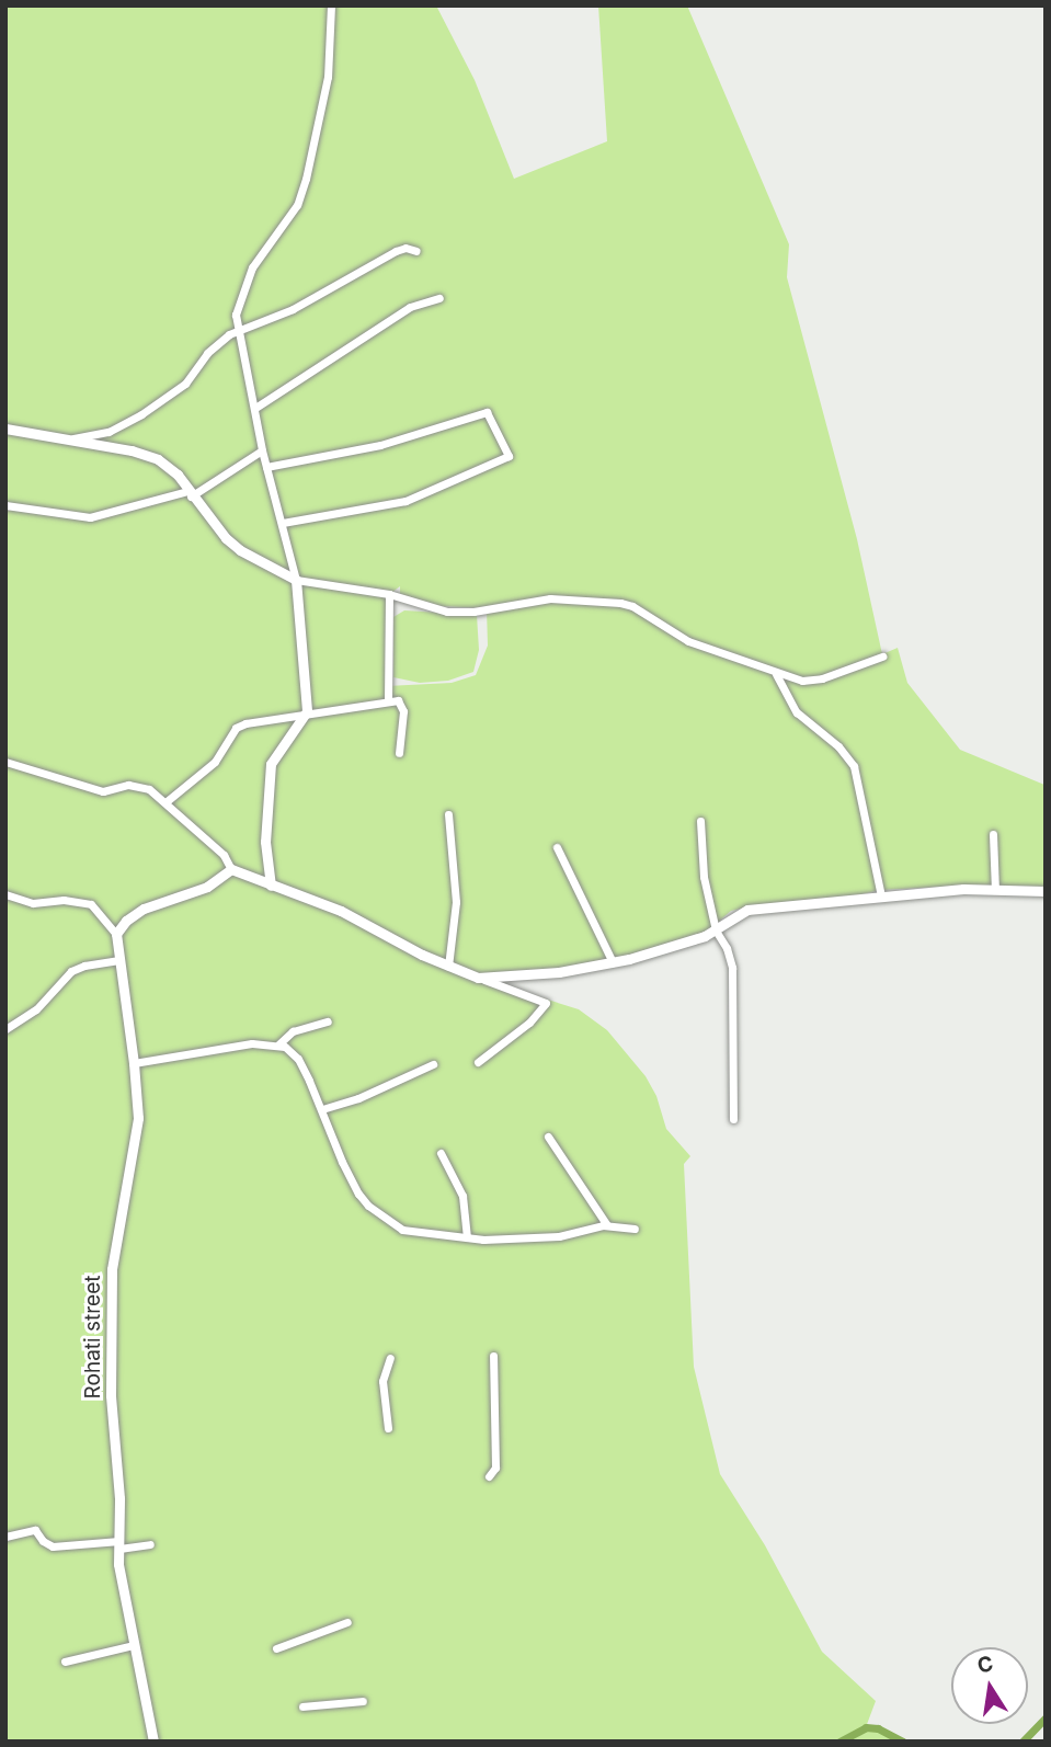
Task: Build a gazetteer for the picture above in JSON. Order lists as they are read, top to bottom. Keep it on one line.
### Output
{"streets":{"street":["Rohati street"]},"north":"top"}
